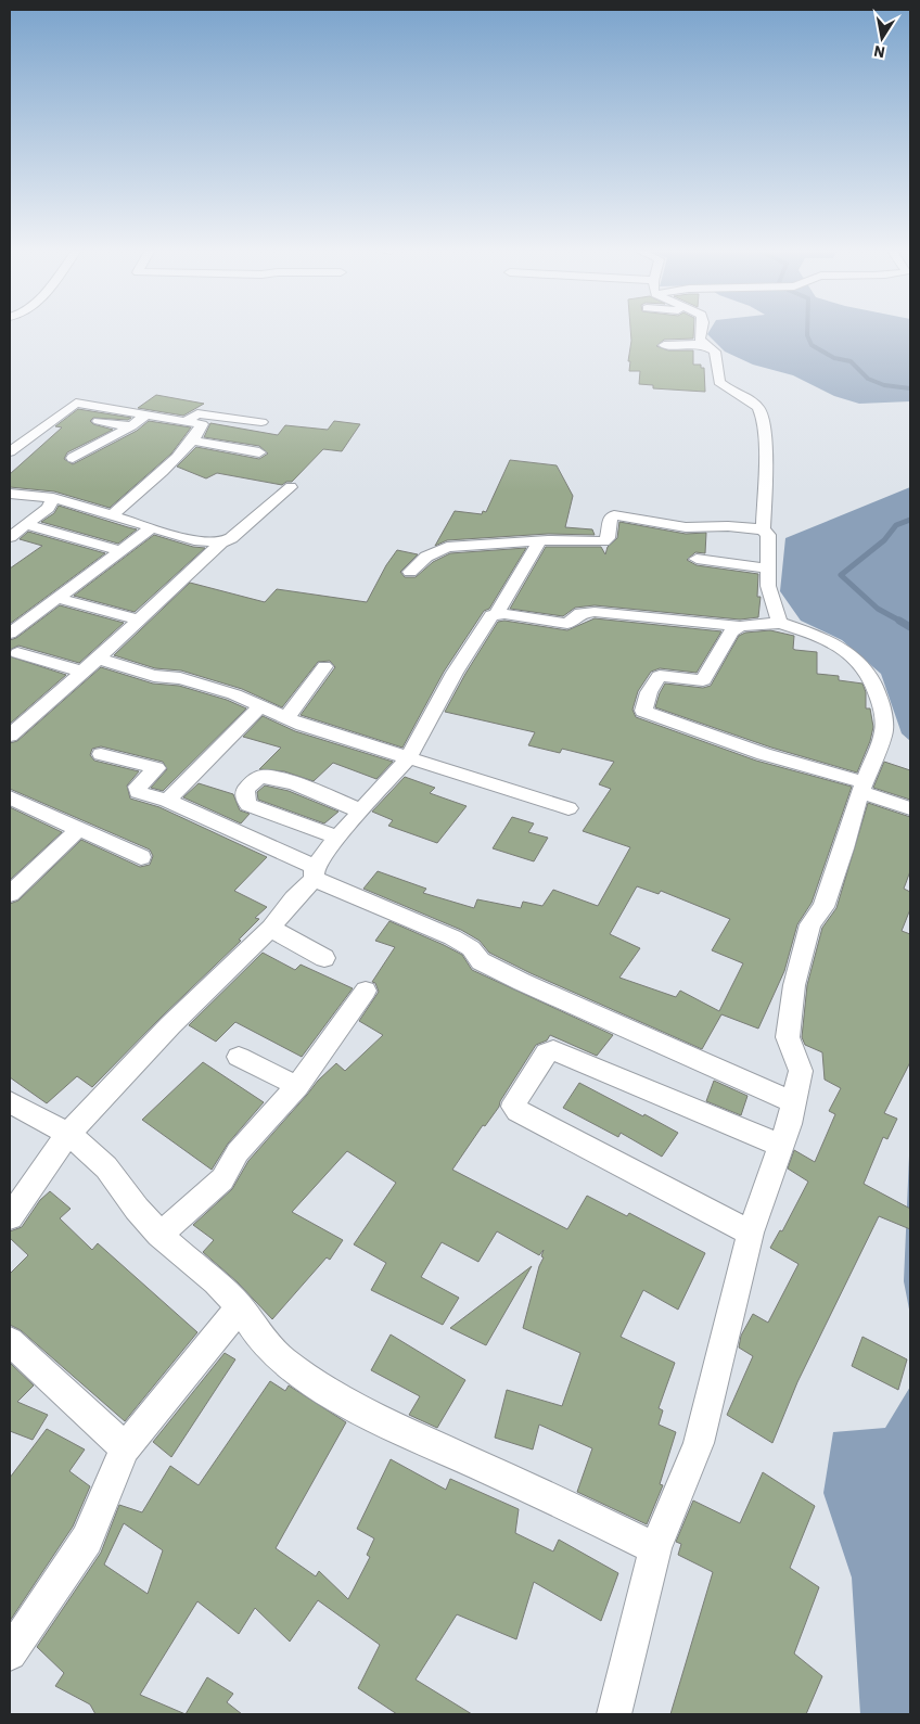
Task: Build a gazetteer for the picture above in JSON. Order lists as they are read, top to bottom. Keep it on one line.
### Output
{"north":"bottom"}
